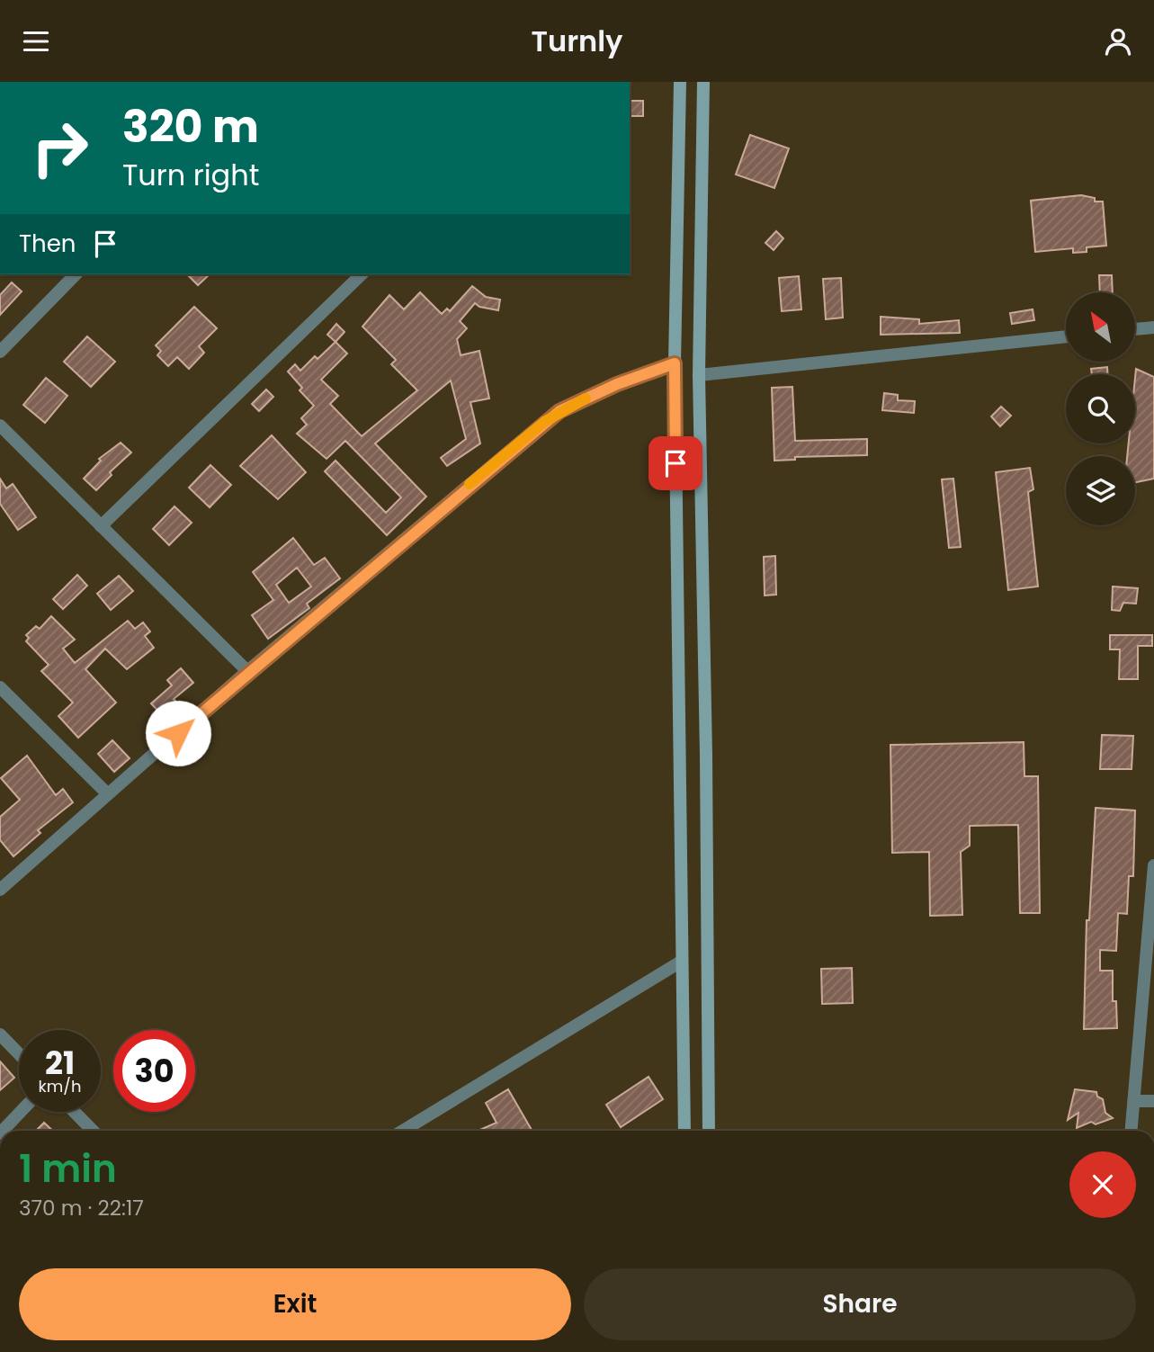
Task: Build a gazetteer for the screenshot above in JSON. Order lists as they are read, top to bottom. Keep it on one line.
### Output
{"north":"top left","page":{"header":"Turnly","turn":["320 m","Turn right"],"then":"Then","speed":"21 km/h","limit":"30","heading":["1 min","370 m · 22:17"],"buttons":["Exit","Share"]}}
